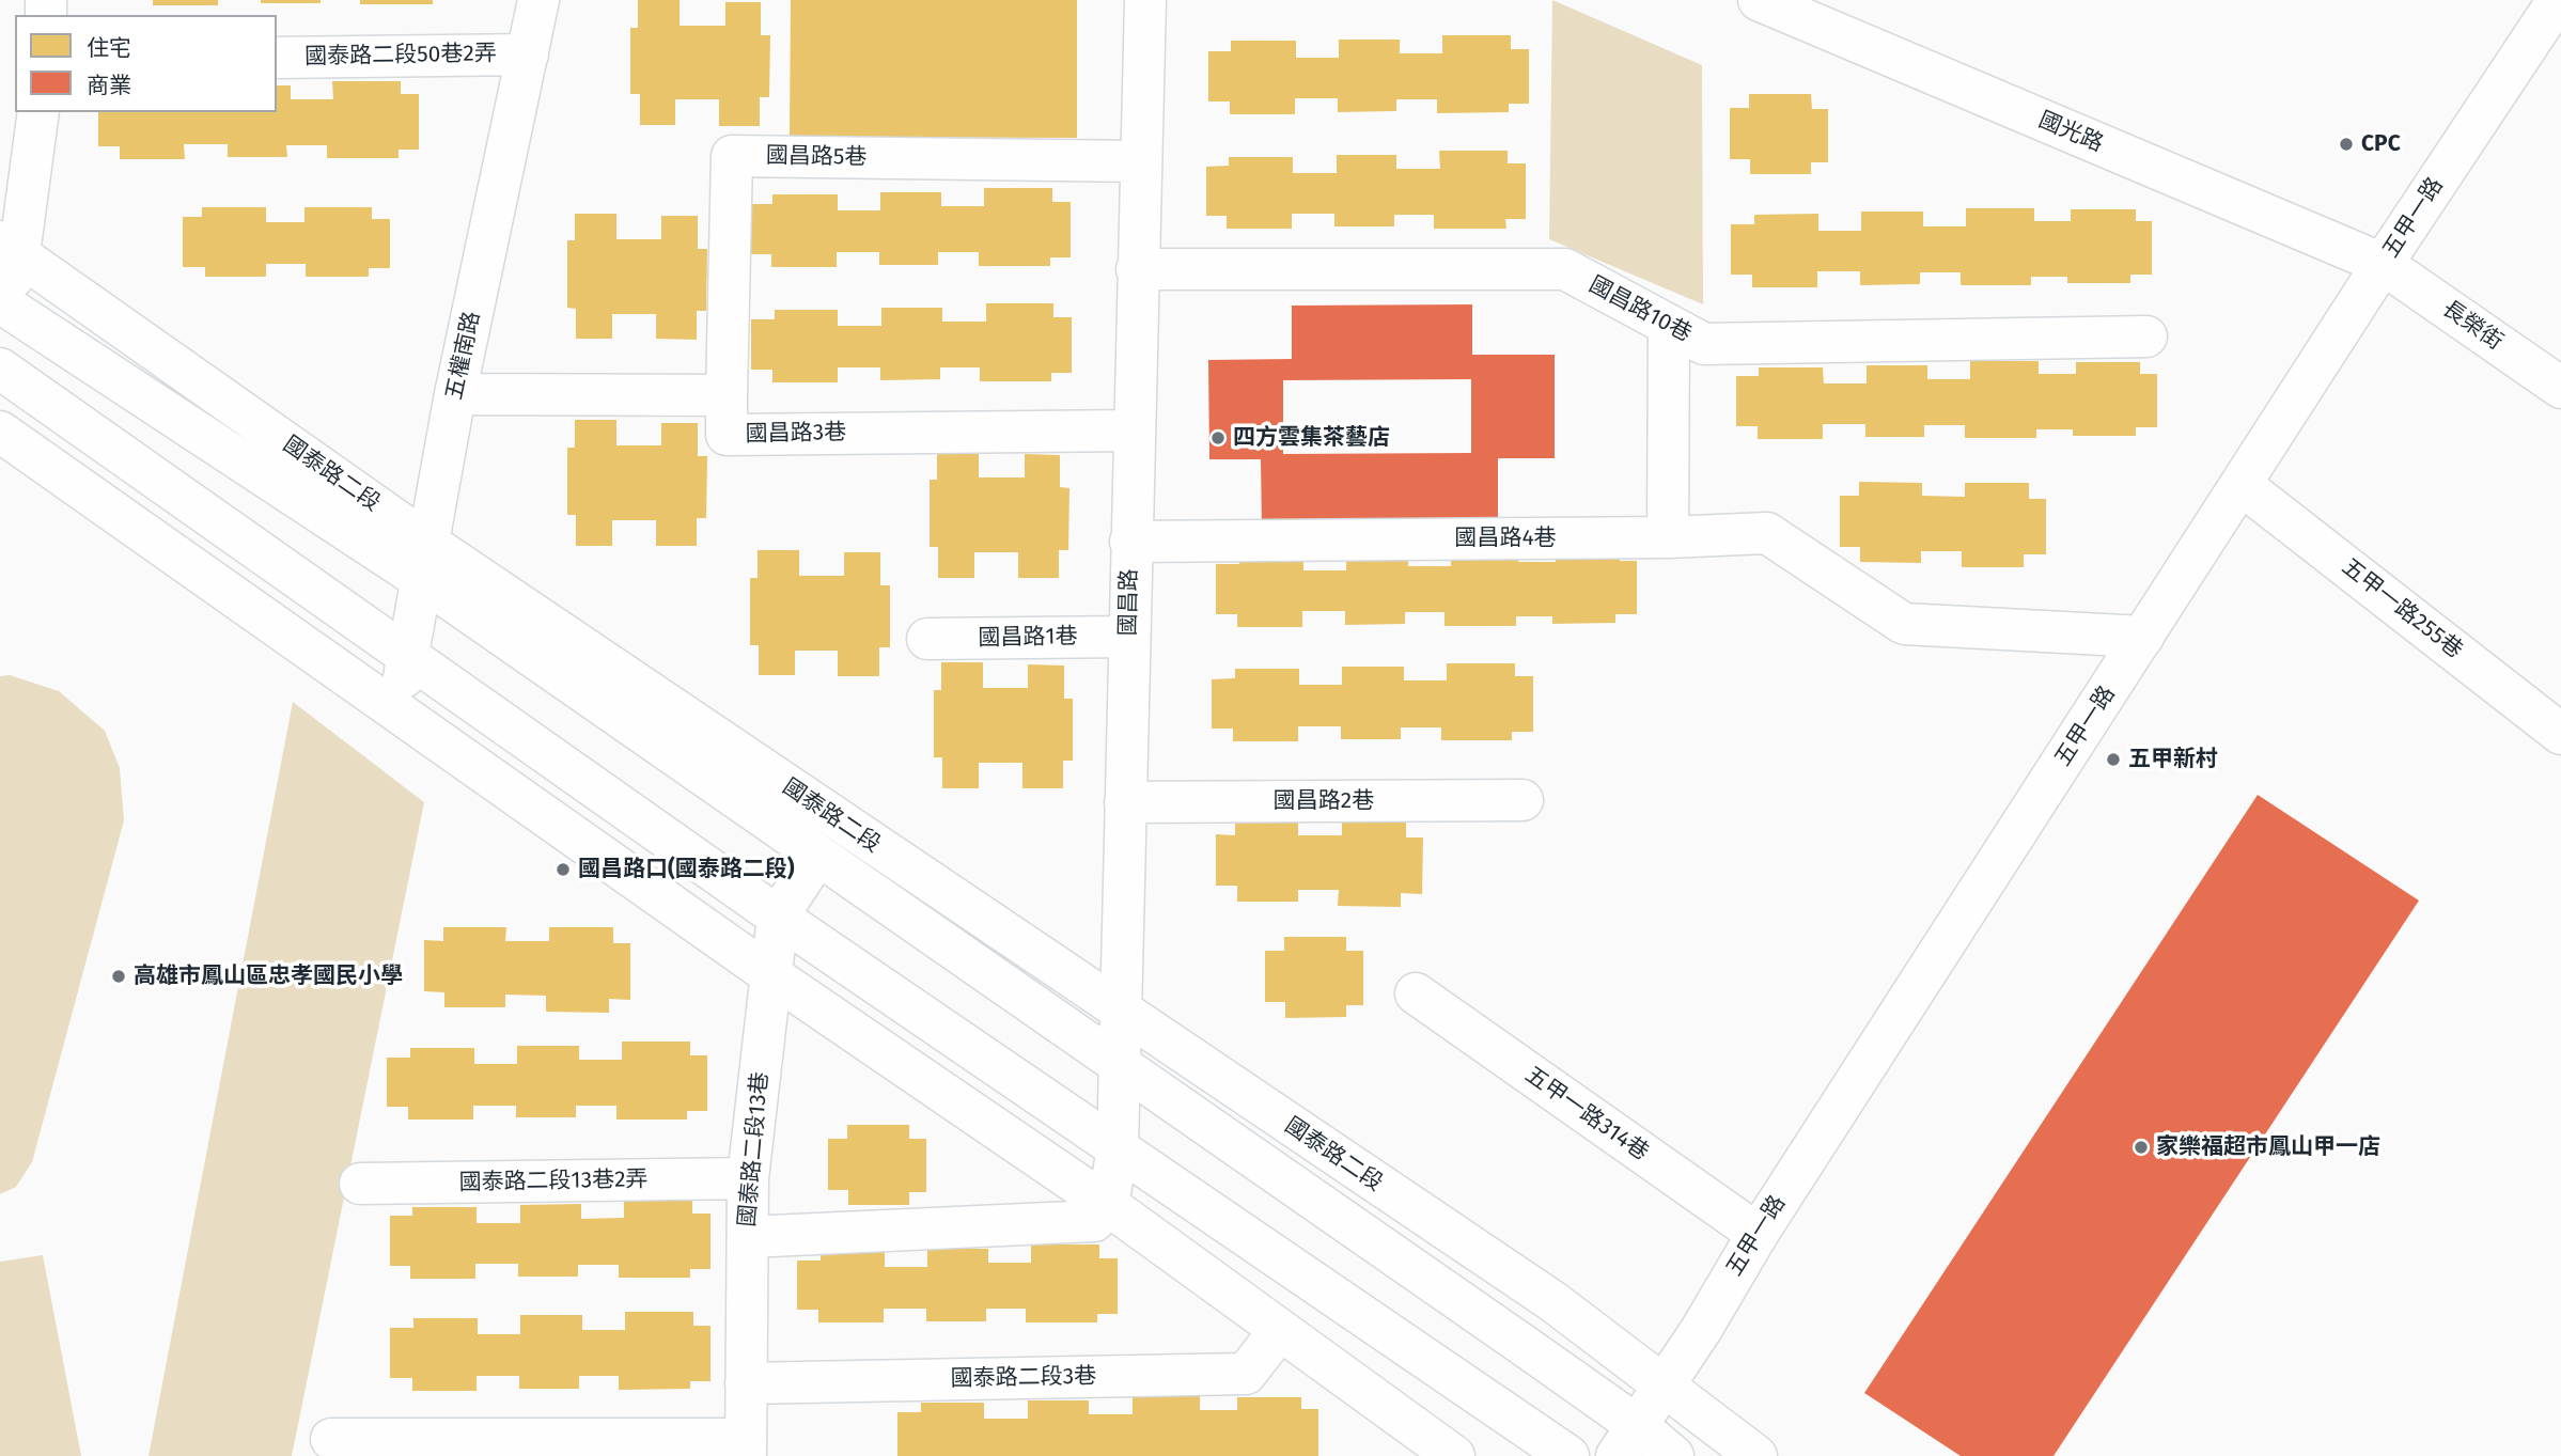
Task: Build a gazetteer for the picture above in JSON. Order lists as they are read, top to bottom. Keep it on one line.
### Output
{"streets":{"street":["國泰路二段50巷2弄","國光路","國昌路5巷","五甲一路","國昌路10巷","長榮街","五權南路","國昌路3巷","國泰路二段","國昌路4巷","國昌路","五甲一路255巷","國昌路1巷","國昌路2巷","五甲一路314巷","國泰路二段13巷","國泰路二段13巷2弄","國泰路二段3巷"]},"crossings":[["國泰路二段50巷2弄","五權南路"],["國光路","五甲一路"],["國光路","長榮街"],["國昌路5巷","國昌路3巷"],["國昌路5巷","國昌路"],["五甲一路","長榮街"],["五甲一路","國泰路二段"],["五甲一路","國昌路4巷"],["五甲一路","五甲一路255巷"],["五甲一路","五甲一路314巷"],["國昌路10巷","國昌路"],["五權南路","國昌路3巷"],["五權南路","國泰路二段"],["國昌路3巷","國昌路"],["國泰路二段","國昌路"],["國泰路二段","國泰路二段13巷"],["國昌路4巷","國昌路"],["國昌路","國昌路1巷"],["國昌路","國昌路2巷"],["國泰路二段13巷","國泰路二段13巷2弄"],["國泰路二段13巷","國泰路二段3巷"]],"places":["CPC","四方雲集茶藝店","五甲新村","國昌路口(國泰路二段)","高雄市鳳山區忠孝國民小學","家樂福超市鳳山甲一店"],"legend":["住宅","商業"]}
